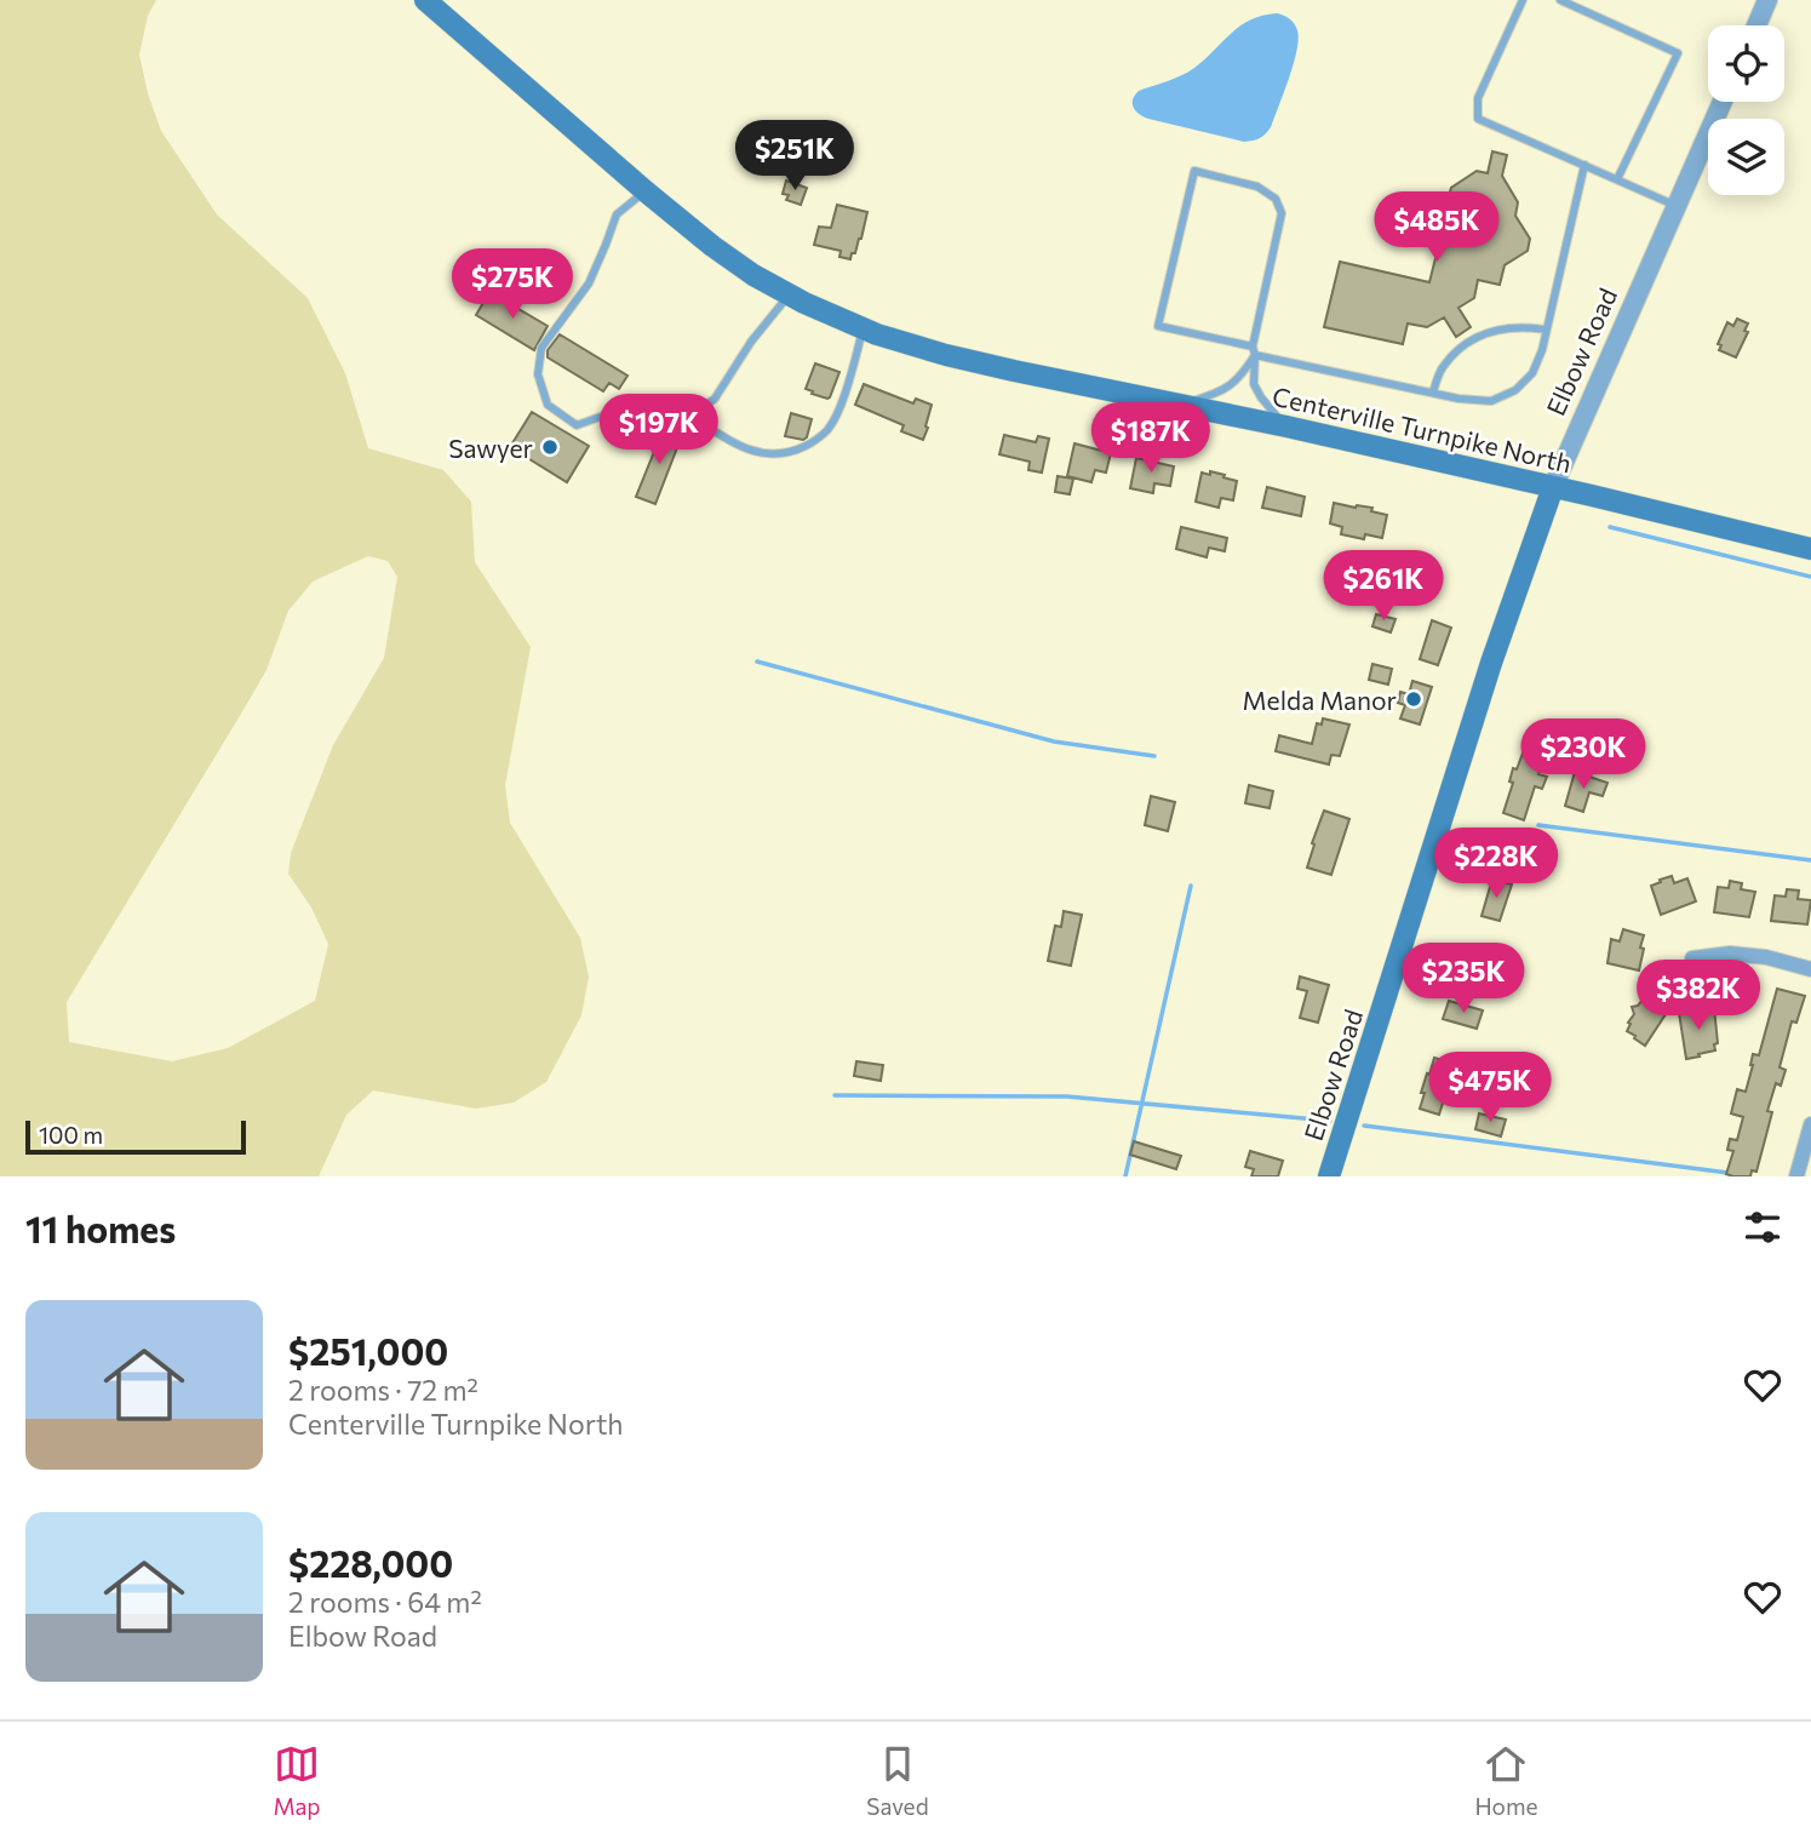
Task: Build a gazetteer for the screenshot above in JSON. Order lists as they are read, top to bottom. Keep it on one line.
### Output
{"streets":{"main road":["Elbow Road","Centerville Turnpike North"]},"crossings":[["Elbow Road","Centerville Turnpike North"]],"places":["Sawyer","Melda Manor"],"scale_bar":"100 m","page":{"price":["$251K","$485K","$275K","$197K","$187K","$261K","$230K","$228K","$235K","$382K","$475K"],"scale":"100 m","heading":"11 homes","list":[{"name":"$251,000","note":"2 rooms · 72 m² · Centerville Turnpike North"},{"name":"$228,000","note":"2 rooms · 64 m² · Elbow Road"}],"tabs":["Map","Saved","Home"]}}
